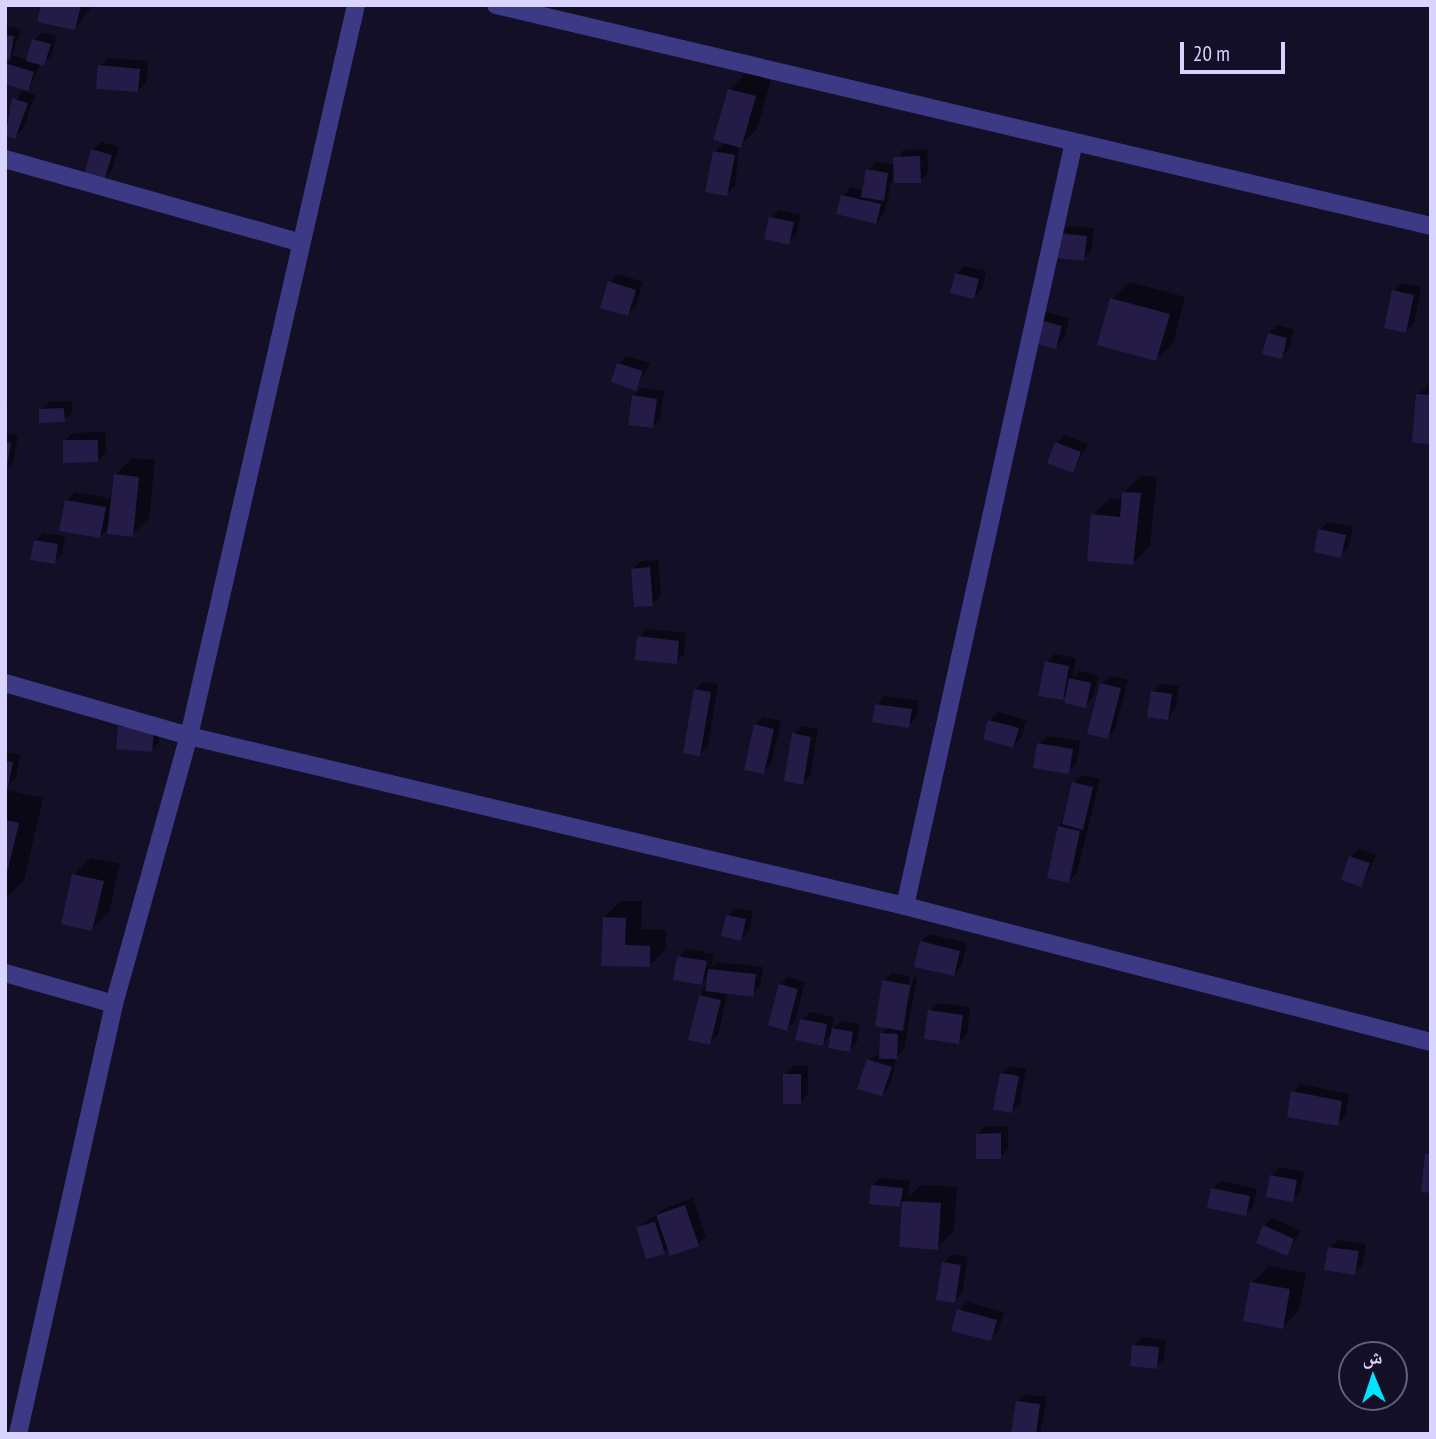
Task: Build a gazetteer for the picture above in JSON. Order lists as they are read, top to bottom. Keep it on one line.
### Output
{"scale_bar":"20 m","north":"top"}
